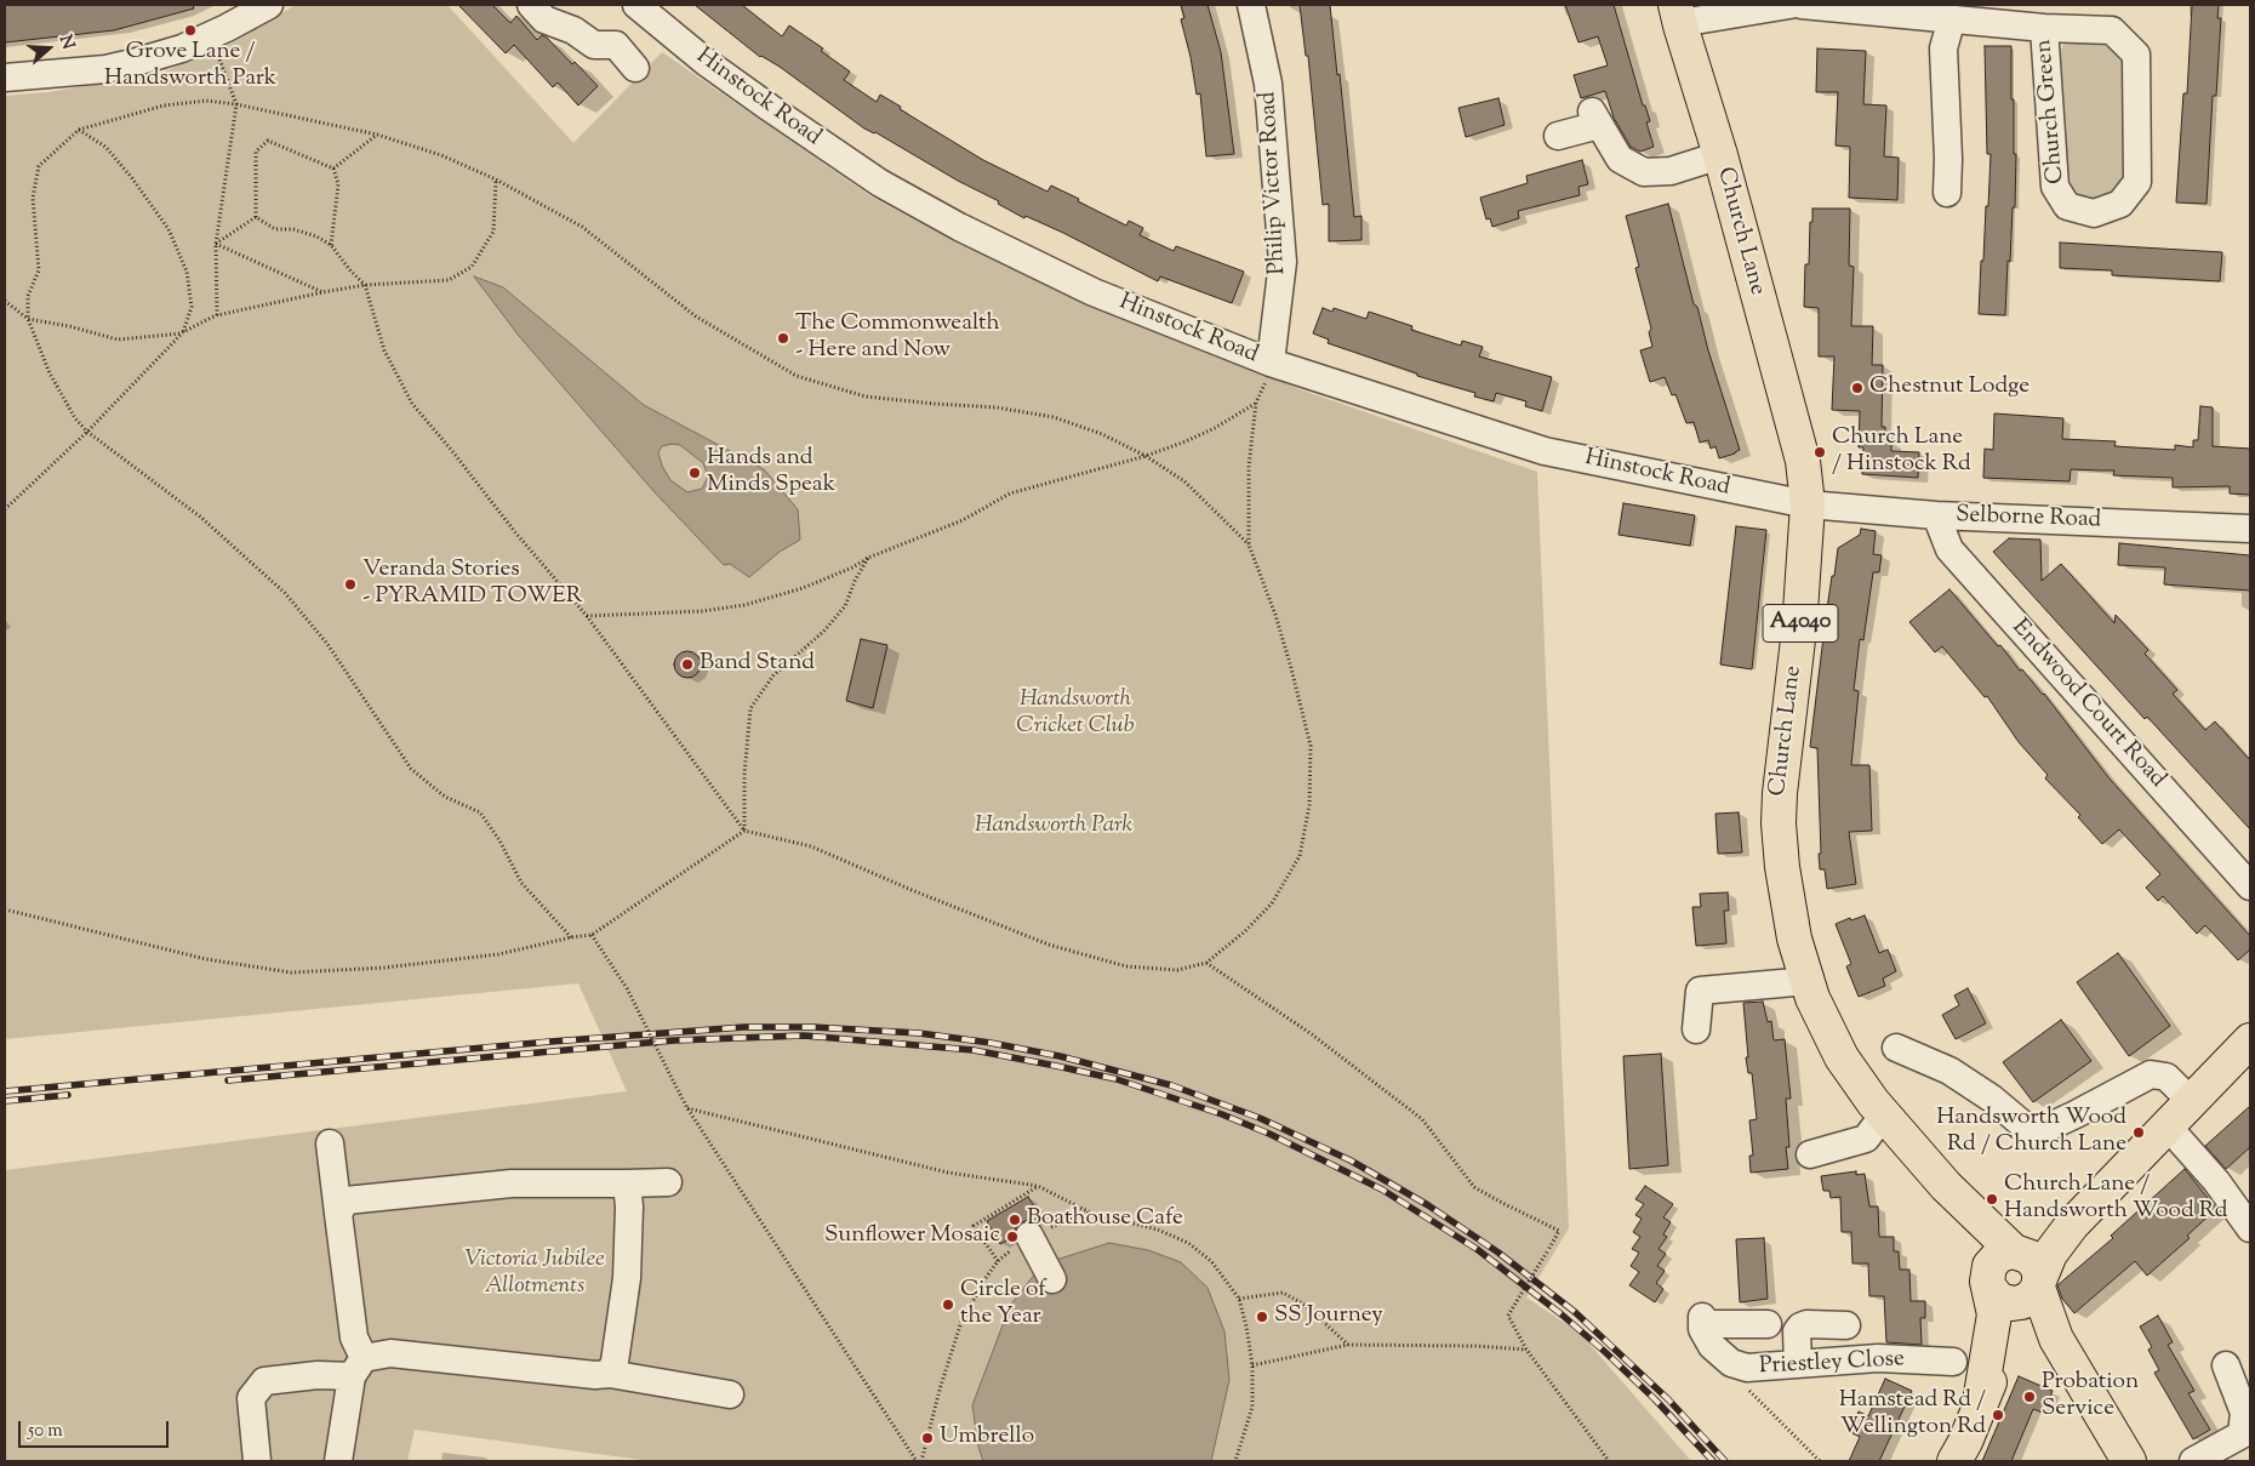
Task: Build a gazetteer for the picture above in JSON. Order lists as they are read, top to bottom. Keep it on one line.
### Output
{"streets":{"main road":["Church Lane","A4040"],"street":["Hinstock Road","Church Green","Philip Victor Road","Selborne Road","Endwood Court Road","Priestley Close"]},"crossings":[["Hinstock Road","Philip Victor Road"],["Hinstock Road","Church Lane"],["Hinstock Road","Selborne Road"],["Church Lane","Selborne Road"],["Church Lane","A4040"],["Selborne Road","Endwood Court Road"]],"parks":["Handsworth Cricket Club","Handsworth Park","Victoria Jubilee Allotments"],"places":["Grove Lane / Handsworth Park","The Commonwealth - Here and Now","Chestnut Lodge","Church Lane / Hinstock Rd","Hands and Minds Speak","Veranda Stories - PYRAMID TOWER","Band Stand","Handsworth Wood Rd / Church Lane","Church Lane / Handsworth Wood Rd","Boathouse Cafe","Sunflower Mosaic","Circle of the Year","SS Journey","Probation Service","Hamstead Rd / Wellington Rd","Umbrello"],"scale_bar":"50 m","north":"right"}
